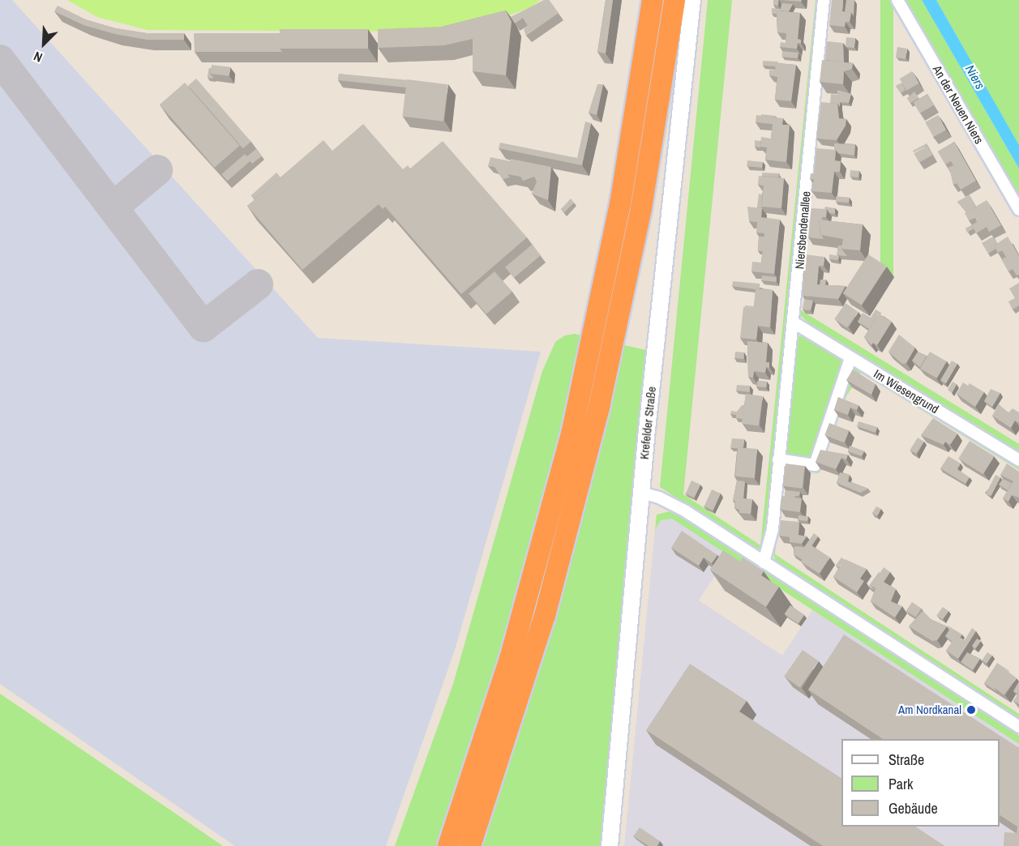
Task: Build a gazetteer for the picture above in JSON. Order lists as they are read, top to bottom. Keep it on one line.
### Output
{"streets":{"street":["An der Neuen Niers","Niersbendenallee","Im Wiesengrund","Krefelder Straße"]},"crossings":[["Niersbendenallee","Im Wiesengrund"]],"water":["Niers"],"places":["Am Nordkanal"],"legend":["Straße","Park","Gebäude"],"north":"bottom left"}
